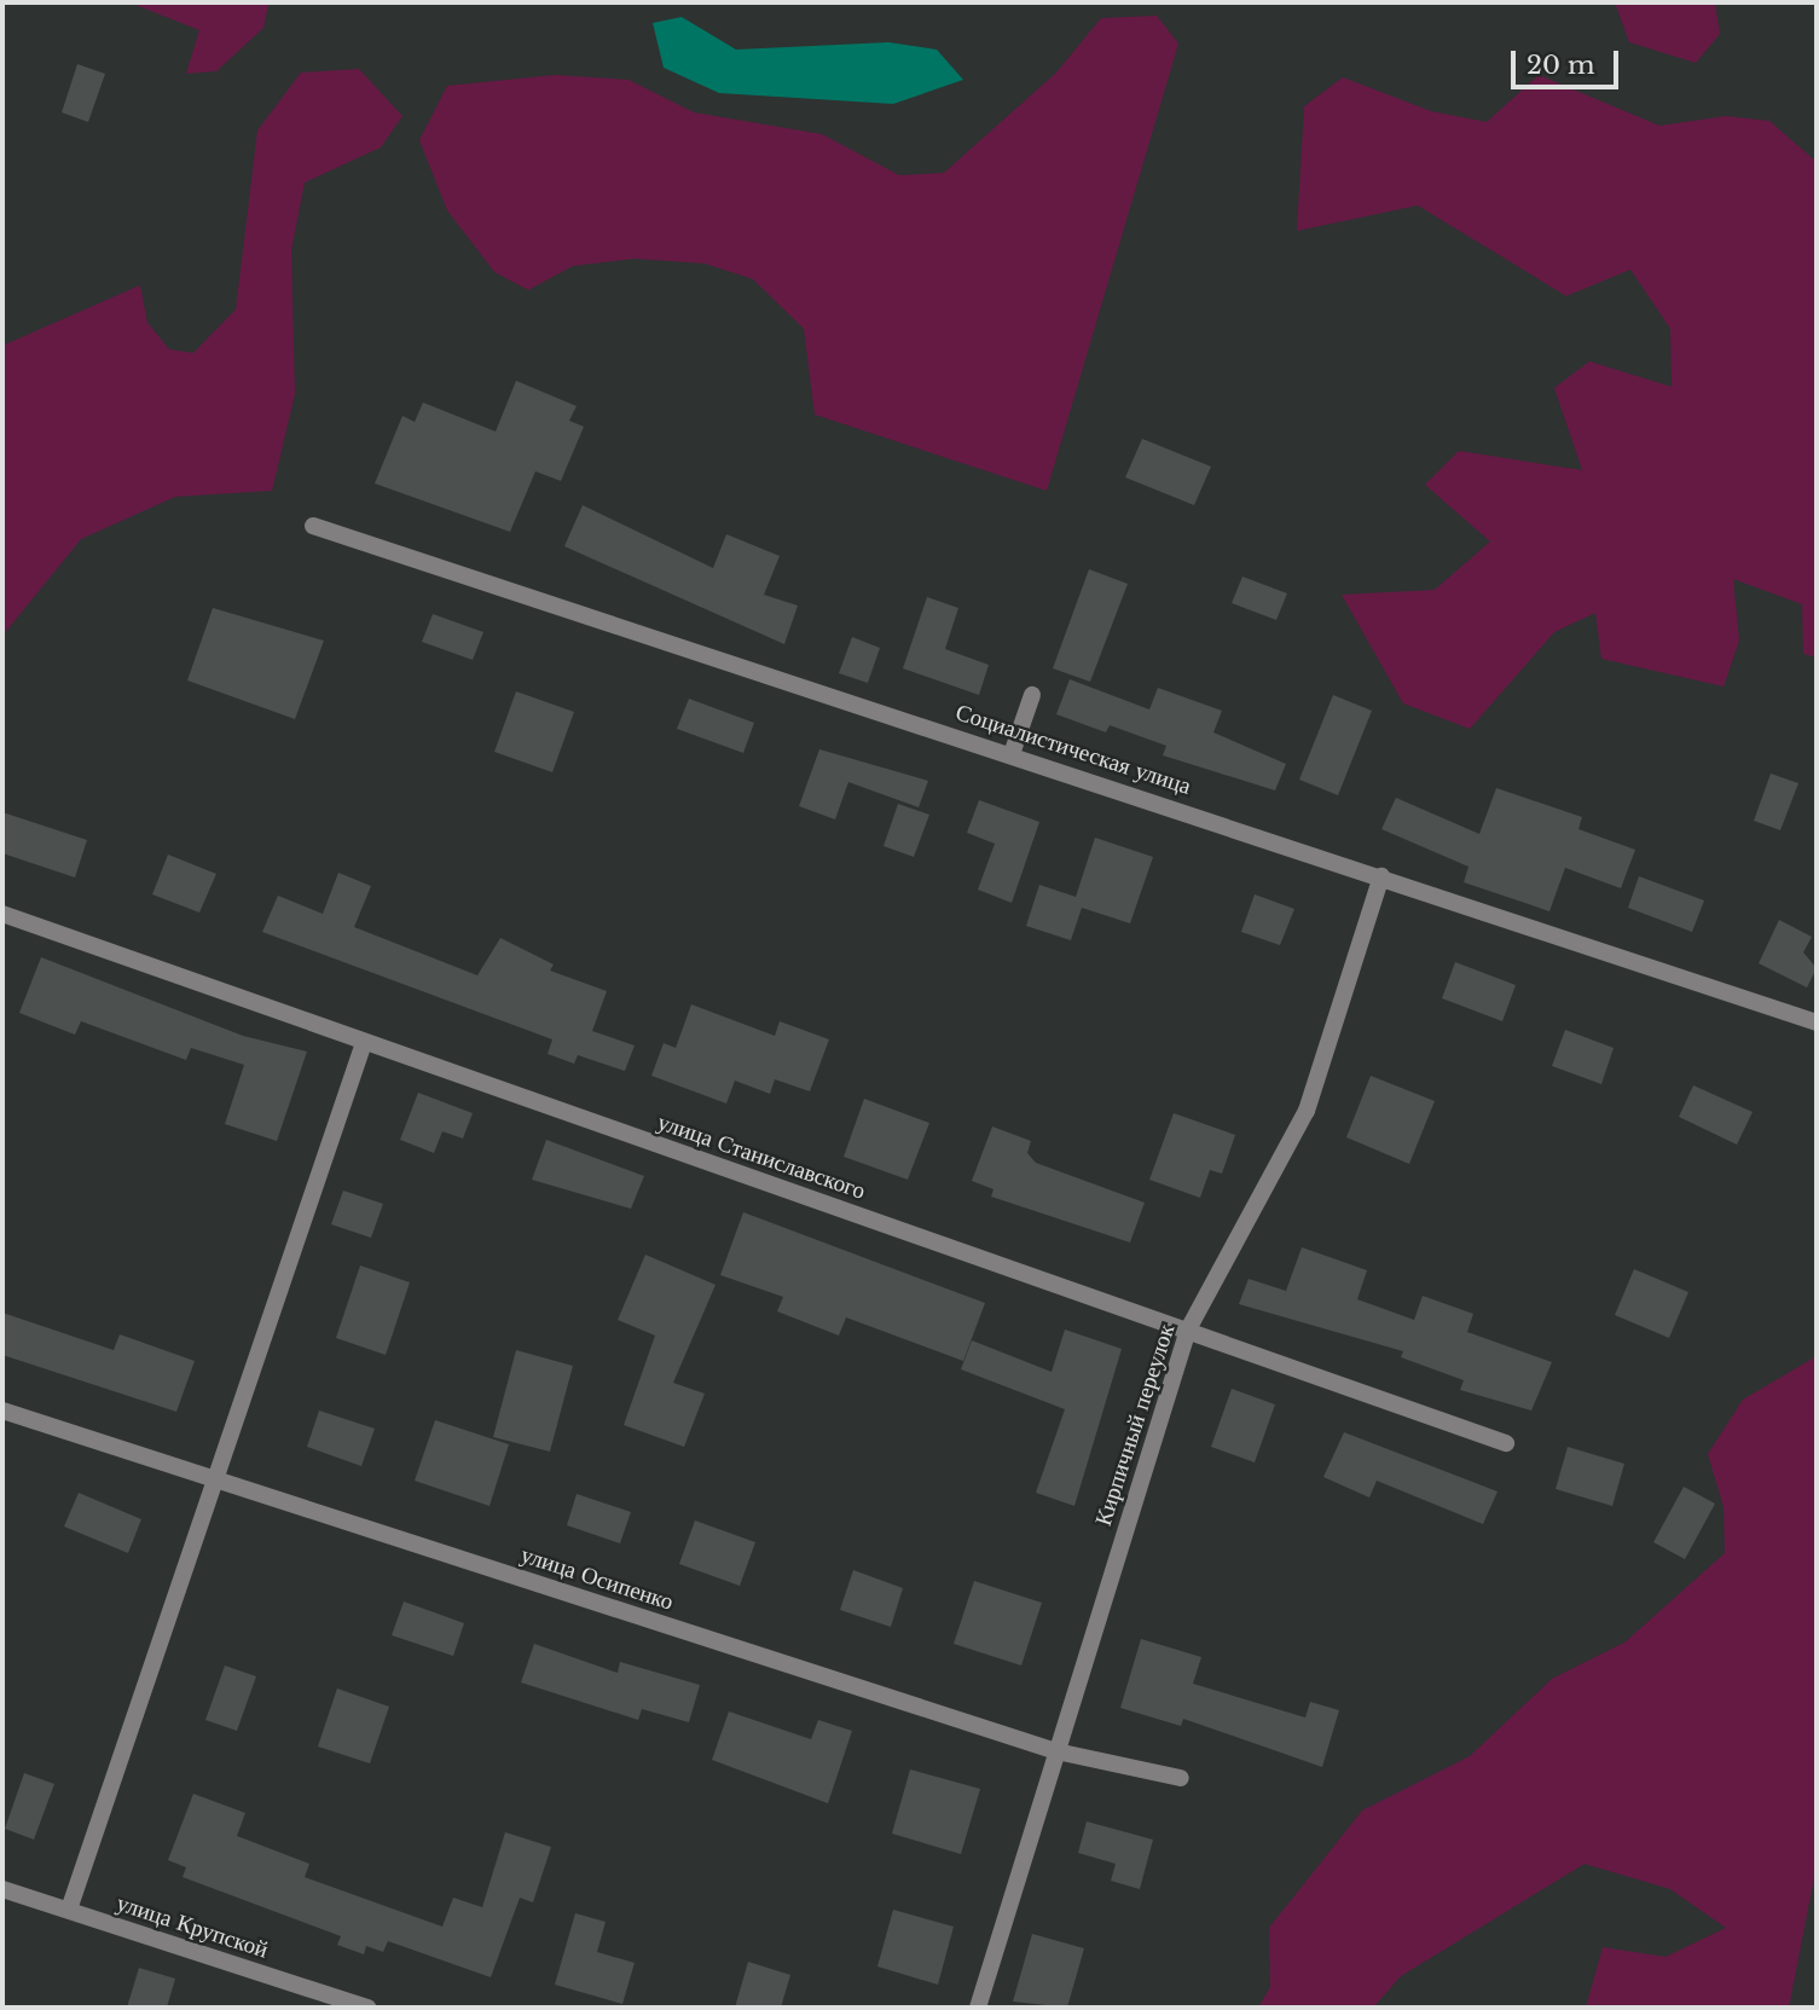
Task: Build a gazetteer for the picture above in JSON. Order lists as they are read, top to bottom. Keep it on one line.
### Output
{"streets":{"street":["Социалистическая улица","улица Станиславского","Кирпичный переулок","улица Осипенко","улица Крупской"]},"crossings":[["Социалистическая улица","Кирпичный переулок"],["улица Станиславского","Кирпичный переулок"],["Кирпичный переулок","улица Осипенко"]],"scale_bar":"20 m"}
